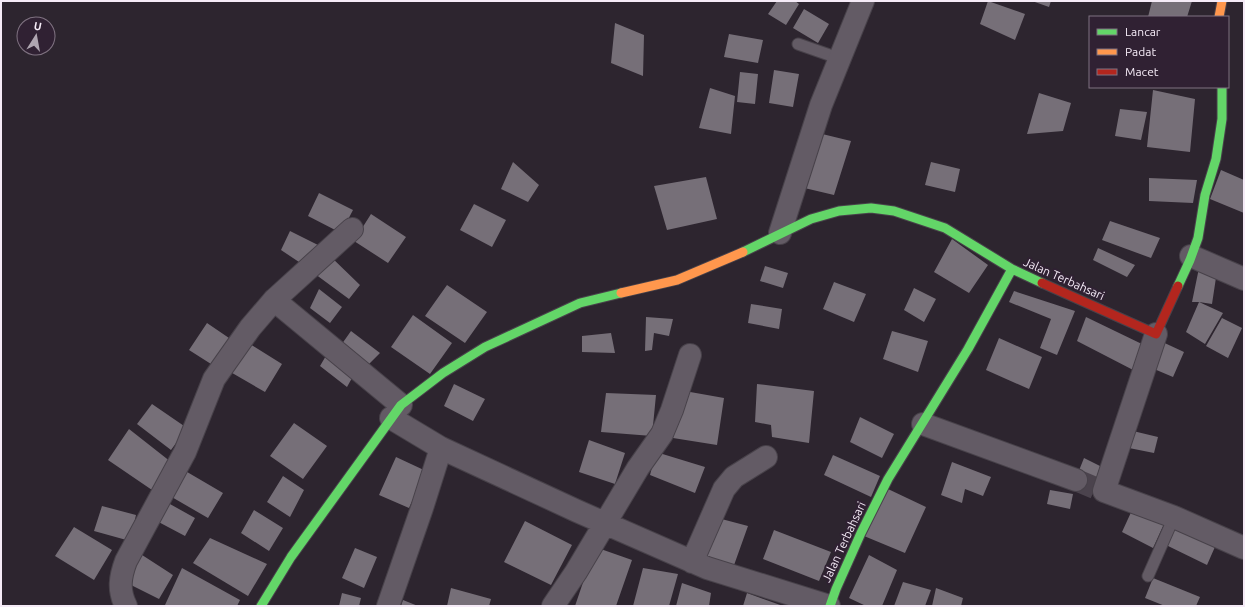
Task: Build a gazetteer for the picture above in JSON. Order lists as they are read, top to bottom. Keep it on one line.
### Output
{"streets":{"street":["Jalan Terbahsari"]},"legend":["Lancar","Padat","Macet"],"north":"top"}
